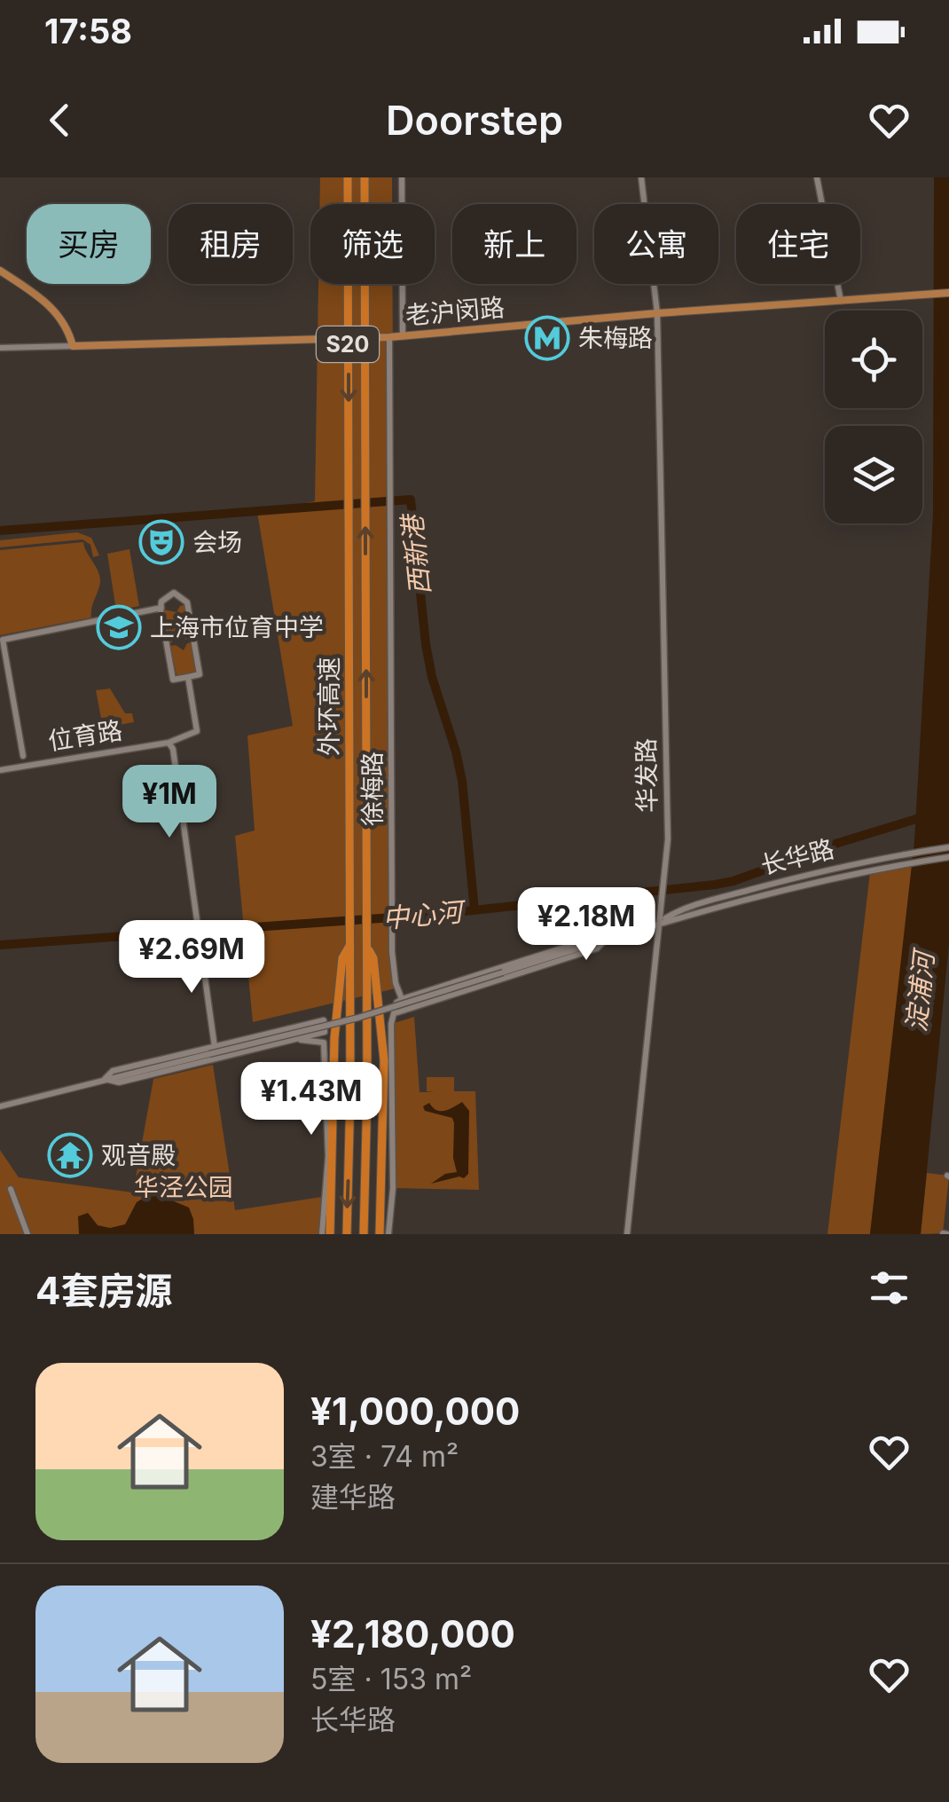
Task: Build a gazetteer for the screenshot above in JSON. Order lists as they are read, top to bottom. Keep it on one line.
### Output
{"streets":{"highway":["S20","外环高速"],"main road":["老沪闵路"],"street":["位育路","华发路","徐梅路","长华路"]},"crossings":[["老沪闵路","华发路"],["老沪闵路","徐梅路"],["华发路","长华路"],["徐梅路","长华路"]],"water":["西新港","中心河","淀浦河"],"parks":["华泾公园"],"places":{"metro station":["朱梅路"],"theatre":["会场"],"school or university":["上海市位育中学"],"temple":["观音殿"]},"page":{"status":"17:58","header":"Doorstep","chip":["买房","租房","筛选","新上","公寓","住宅"],"price":["¥1M","¥2.18M","¥2.69M","¥1.43M"],"heading":"4套房源","list":[{"name":"¥1,000,000","note":"3室 · 74 m² · 建华路"},{"name":"¥2,180,000","note":"5室 · 153 m² · 长华路"}]}}
